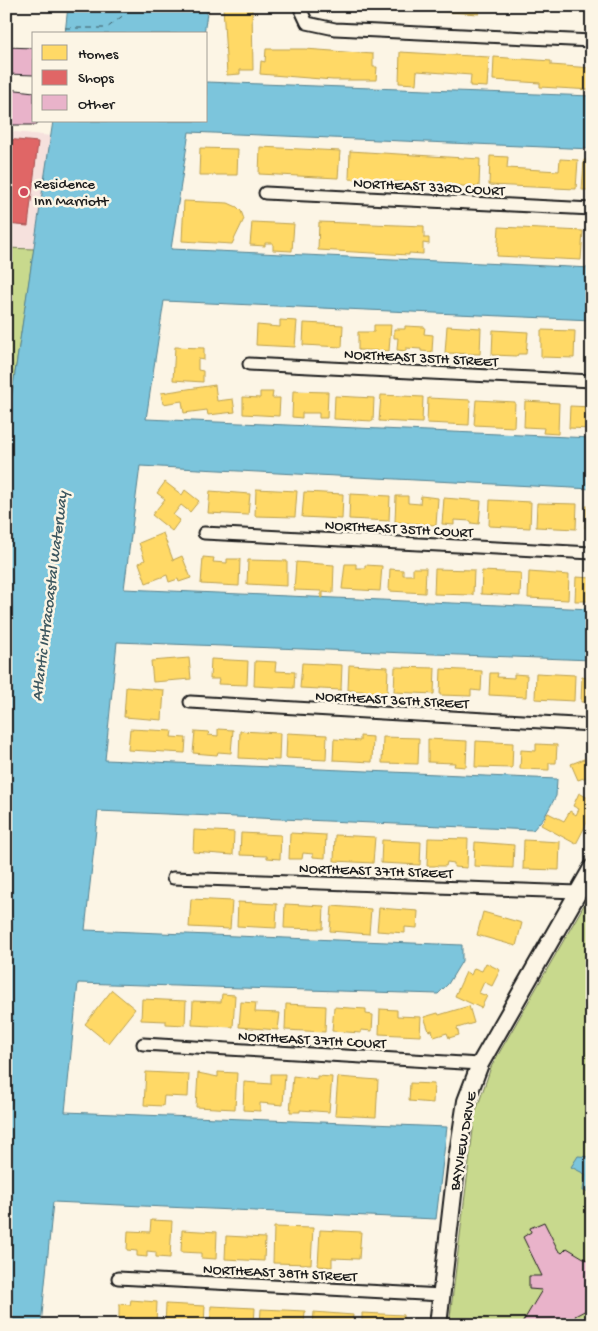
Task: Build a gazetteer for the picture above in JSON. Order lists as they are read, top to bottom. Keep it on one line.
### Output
{"streets":{"street":["NORTHEAST 33RD COURT","NORTHEAST 35TH STREET","NORTHEAST 35TH COURT","NORTHEAST 36TH STREET","NORTHEAST 37TH STREET","NORTHEAST 37TH COURT","BAYVIEW DRIVE","NORTHEAST 38TH STREET"]},"crossings":[["NORTHEAST 37TH STREET","BAYVIEW DRIVE"],["NORTHEAST 37TH COURT","BAYVIEW DRIVE"],["BAYVIEW DRIVE","NORTHEAST 38TH STREET"]],"water":["Atlantic Intracoastal Waterway"],"places":["Residence Inn Marriott"],"legend":["Homes","Shops","Other"]}
